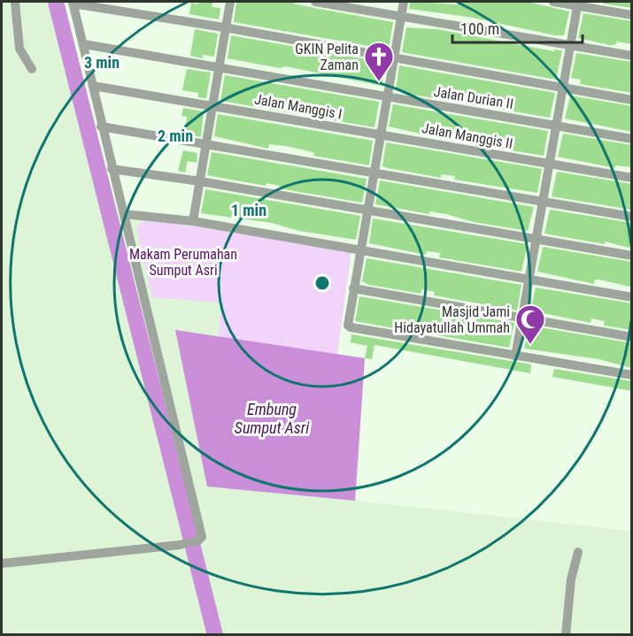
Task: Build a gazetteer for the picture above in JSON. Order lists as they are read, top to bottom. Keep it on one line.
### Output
{"streets":{"street":["Jalan Durian II","Jalan Manggis I","Jalan Manggis II"]},"crossings":[["Jalan Manggis I","Jalan Manggis II"]],"water":["Embung Sumput Asri"],"parks":["Makam Perumahan Sumput Asri"],"places":{"church":["GKIN Pelita Zaman"],"mosque":["Masjid Jami Hidayatullah Ummah"]},"scale_bar":"100 m","rings":["3 min","2 min","1 min"]}
